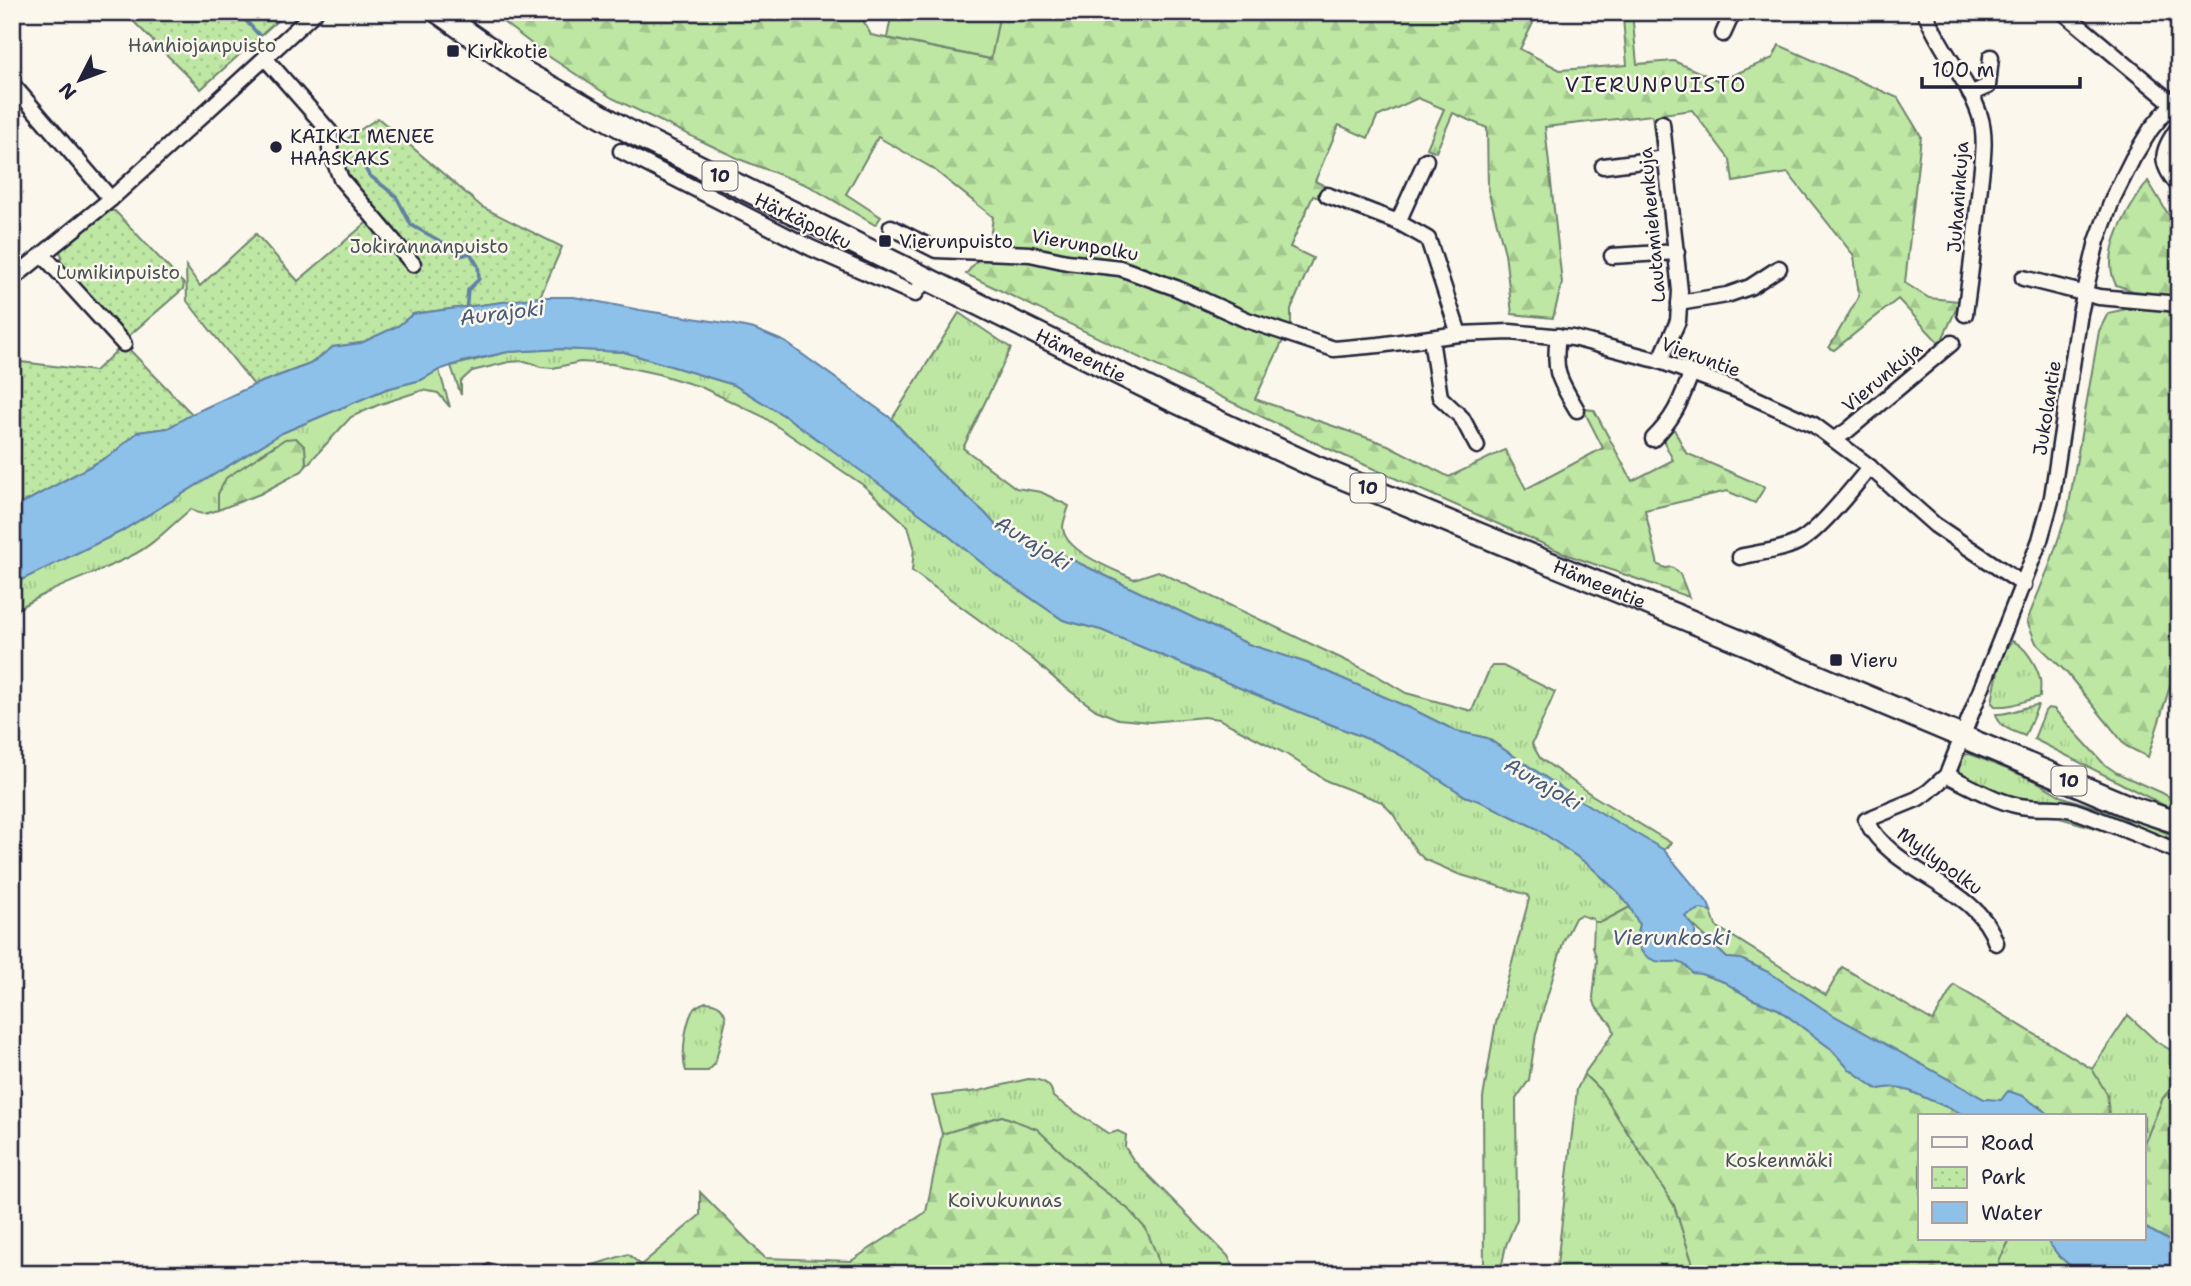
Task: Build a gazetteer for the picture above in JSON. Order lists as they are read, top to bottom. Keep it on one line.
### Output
{"streets":{"highway":["10","Hämeentie"],"street":["Juhaninkuja","Härkäpolku","Lautamiehenkuja","Vierunpolku","Vieruntie","Vierunkuja","Jukolantie","Myllypolku"]},"crossings":[["Härkäpolku","Hämeentie"],["Lautamiehenkuja","Vieruntie"],["Vierunpolku","Vieruntie"],["Hämeentie","Jukolantie"],["Vieruntie","Vierunkuja"],["Vieruntie","Jukolantie"]],"districts":["VIERUNPUISTO"],"water":["Aurajoki","Vierunkoski"],"parks":["Hanhiojanpuisto","Jokirannanpuisto","Lumikinpuisto","Koskenmäki","Koivukunnas"],"places":{"transit":["Kirkkotie","Vierunpuisto","Vieru"],"other":["KAIKKI MENEE HAASKAKS"]},"legend":["Road","Park","Water"],"scale_bar":"100 m","north":"bottom left"}
